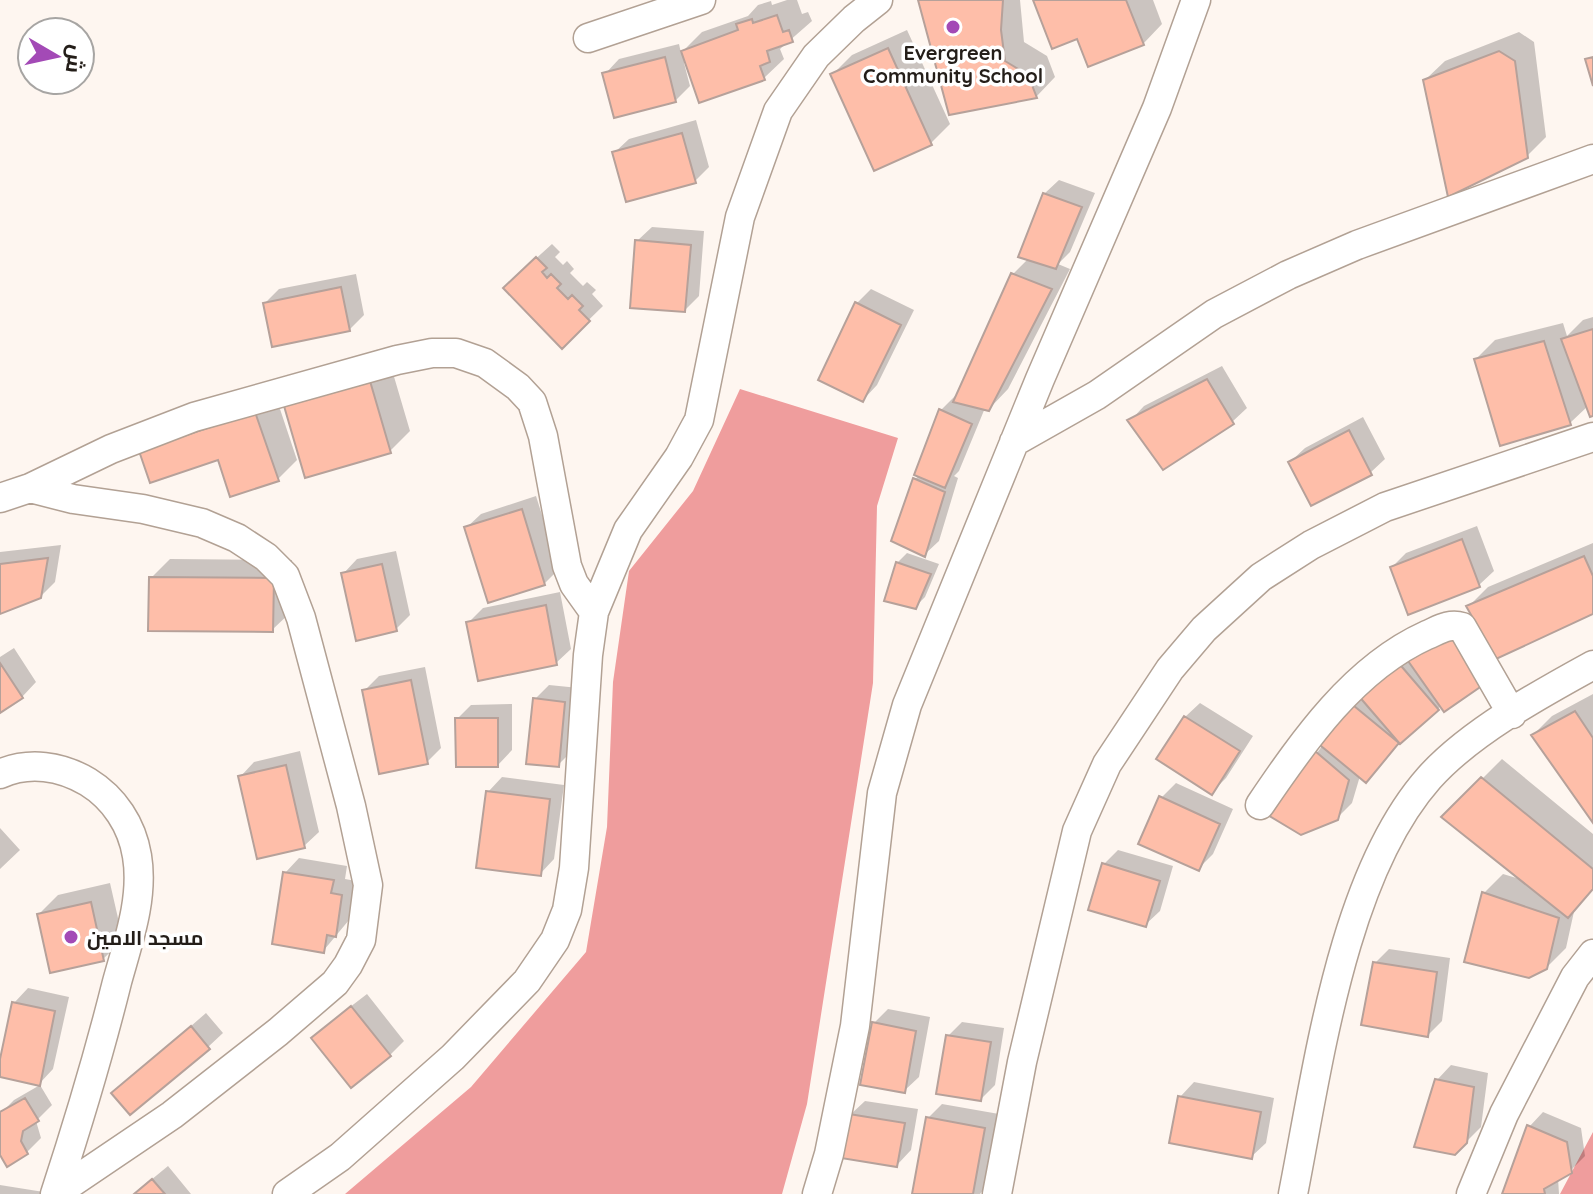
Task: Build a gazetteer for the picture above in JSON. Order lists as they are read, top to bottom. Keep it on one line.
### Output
{"places":["Evergreen Community School","مسجد الامين"],"north":"right"}
